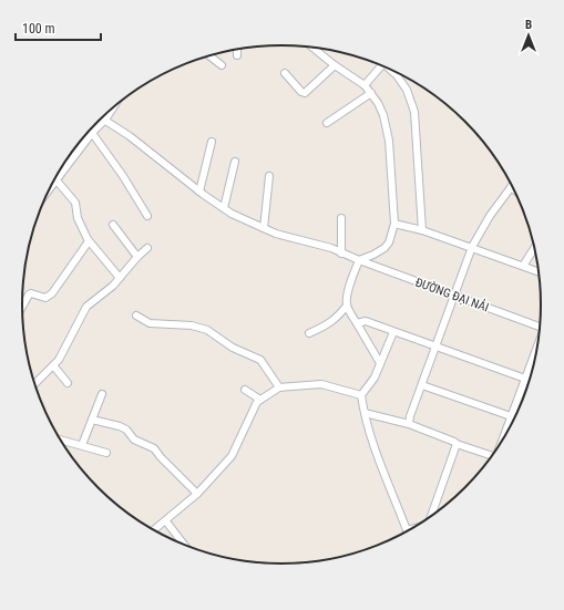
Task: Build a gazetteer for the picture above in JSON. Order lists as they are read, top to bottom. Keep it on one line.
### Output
{"streets":{"street":["ĐƯỜNG ĐẠI NẢI"]},"scale_bar":"100 m","north":"top"}
